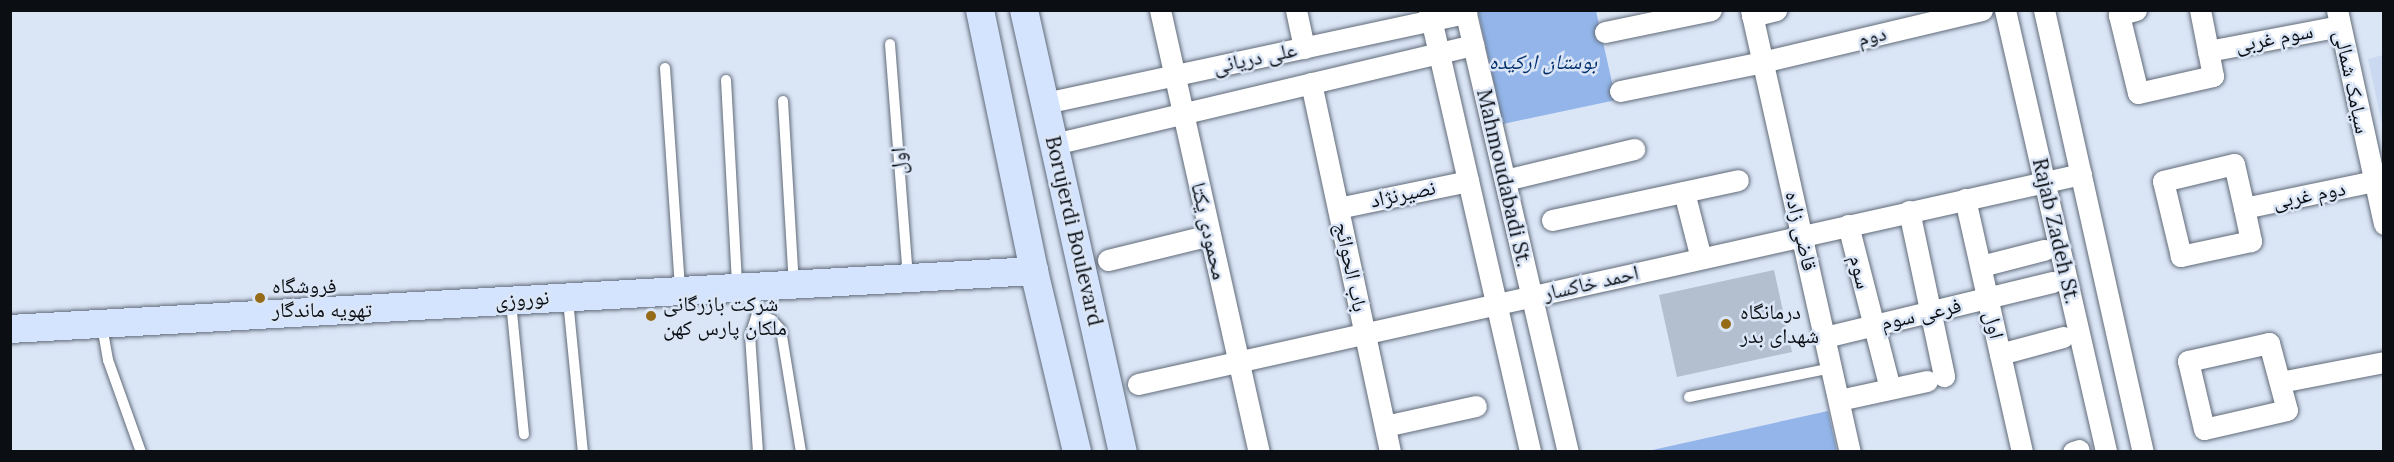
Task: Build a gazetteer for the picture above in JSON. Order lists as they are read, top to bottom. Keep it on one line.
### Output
{"streets":{"main road":["Borujerdi Boulevard","نوروزی"],"street":["دوم","سوم غربی","علی دریانی","سیامک شمالی","اول","Mahmoudabadi St.","نصیرنژاد","دوم غربی","محمودی یکتا","قاضی زاده","Rajab Zadeh St.","باب الحوائج","سوم","احمد خاکسار","فرعی سوم"]},"crossings":[["دوم","قاضی زاده"],["سوم غربی","سیامک شمالی"],["علی دریانی","Mahmoudabadi St."],["علی دریانی","Borujerdi Boulevard"],["علی دریانی","محمودی یکتا"],["سیامک شمالی","دوم غربی"],["اول","احمد خاکسار"],["اول","نوروزی"],["اول","فرعی سوم"],["Mahmoudabadi St.","نصیرنژاد"],["Mahmoudabadi St.","احمد خاکسار"],["نصیرنژاد","باب الحوائج"],["محمودی یکتا","احمد خاکسار"],["قاضی زاده","احمد خاکسار"],["قاضی زاده","فرعی سوم"],["Rajab Zadeh St.","احمد خاکسار"],["باب الحوائج","احمد خاکسار"],["سوم","احمد خاکسار"],["سوم","فرعی سوم"]],"parks":["بوستان ارکیده"],"places":["فروشگاه تهویه ماندگار","شرکت بازرگانی ملکان پارس کهن","درمانگاه شهدای بدر"]}
